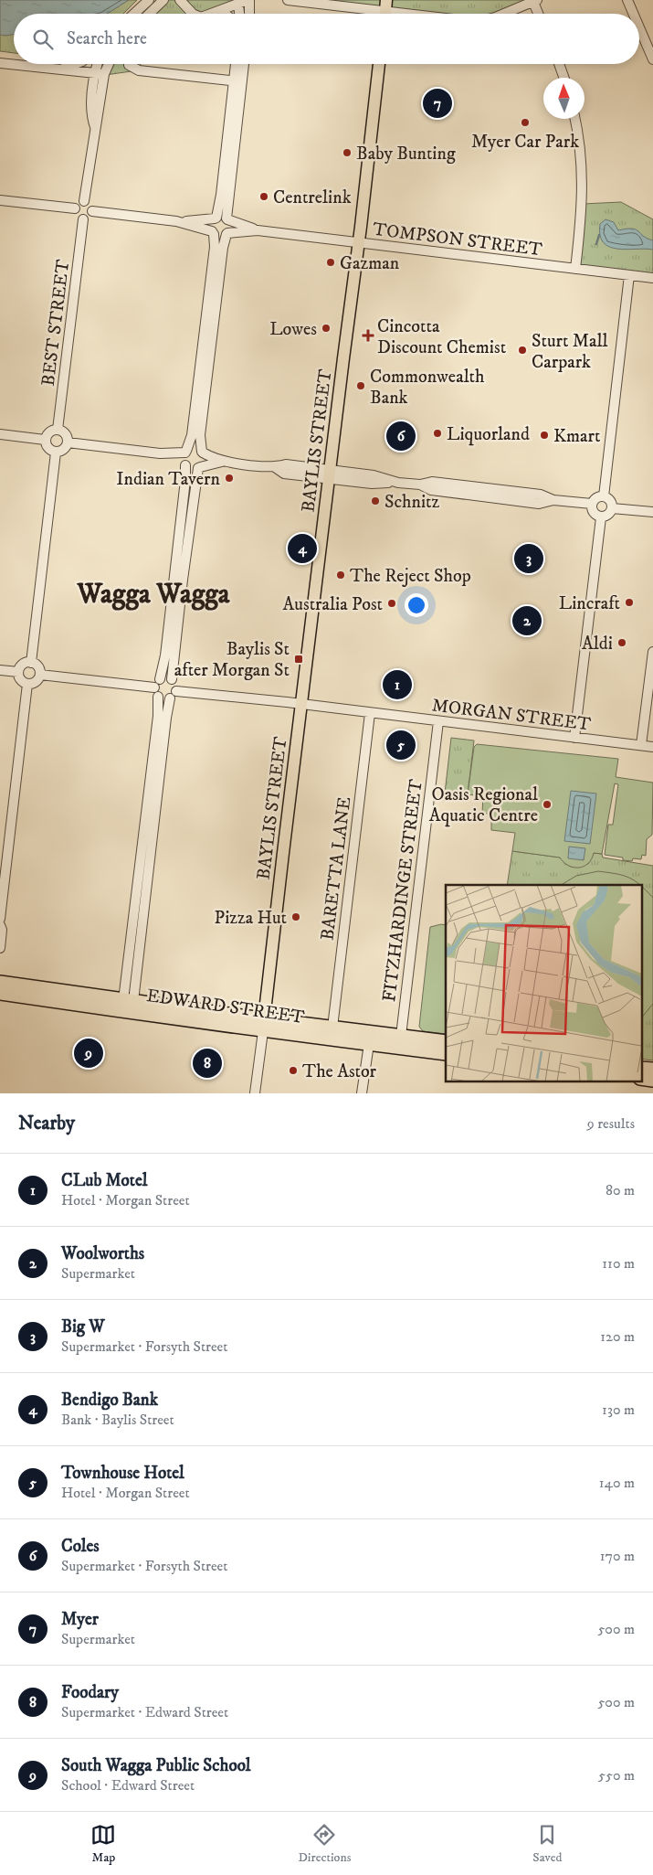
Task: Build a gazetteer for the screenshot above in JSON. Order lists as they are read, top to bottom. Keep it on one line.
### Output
{"streets":{"highway":["EDWARD STREET"],"main road":["BAYLIS STREET"],"street":["TOMPSON STREET","BEST STREET","MORGAN STREET","BARETTA LANE","FITZHARDINGE STREET"]},"crossings":[["TOMPSON STREET","BAYLIS STREET"],["BAYLIS STREET","MORGAN STREET"],["BAYLIS STREET","EDWARD STREET"],["MORGAN STREET","BARETTA LANE"],["MORGAN STREET","FITZHARDINGE STREET"],["BARETTA LANE","EDWARD STREET"],["FITZHARDINGE STREET","EDWARD STREET"]],"districts":["Wagga Wagga"],"places":{"other":["Myer Car Park","Baby Bunting","Centrelink","Gazman","Lowes","Sturt Mall Carpark","Commonwealth Bank","Liquorland","Kmart","Indian Tavern","Schnitz","The Reject Shop","Lincraft","Australia Post","Aldi","Oasis Regional Aquatic Centre","Pizza Hut","The Astor"],"health":["Cincotta Discount Chemist"],"transit":["Baylis St after Morgan St"]},"north":"top","page":{"search":"Search here","pins":["7","6","4","3","2","1","5","9","8"],"heading":["Nearby","9 results"],"list":[{"mark":"1","name":"CLub Motel","note":"Hotel · Morgan Street","value":"80 m"},{"mark":"2","name":"Woolworths","note":"Supermarket","value":"110 m"},{"mark":"3","name":"Big W","note":"Supermarket · Forsyth Street","value":"120 m"},{"mark":"4","name":"Bendigo Bank","note":"Bank · Baylis Street","value":"130 m"},{"mark":"5","name":"Townhouse Hotel","note":"Hotel · Morgan Street","value":"140 m"},{"mark":"6","name":"Coles","note":"Supermarket · Forsyth Street","value":"170 m"},{"mark":"7","name":"Myer","note":"Supermarket","value":"500 m"},{"mark":"8","name":"Foodary","note":"Supermarket · Edward Street","value":"500 m"},{"mark":"9","name":"South Wagga Public School","note":"School · Edward Street","value":"550 m"}],"nav":["Map","Directions","Saved"]}}
